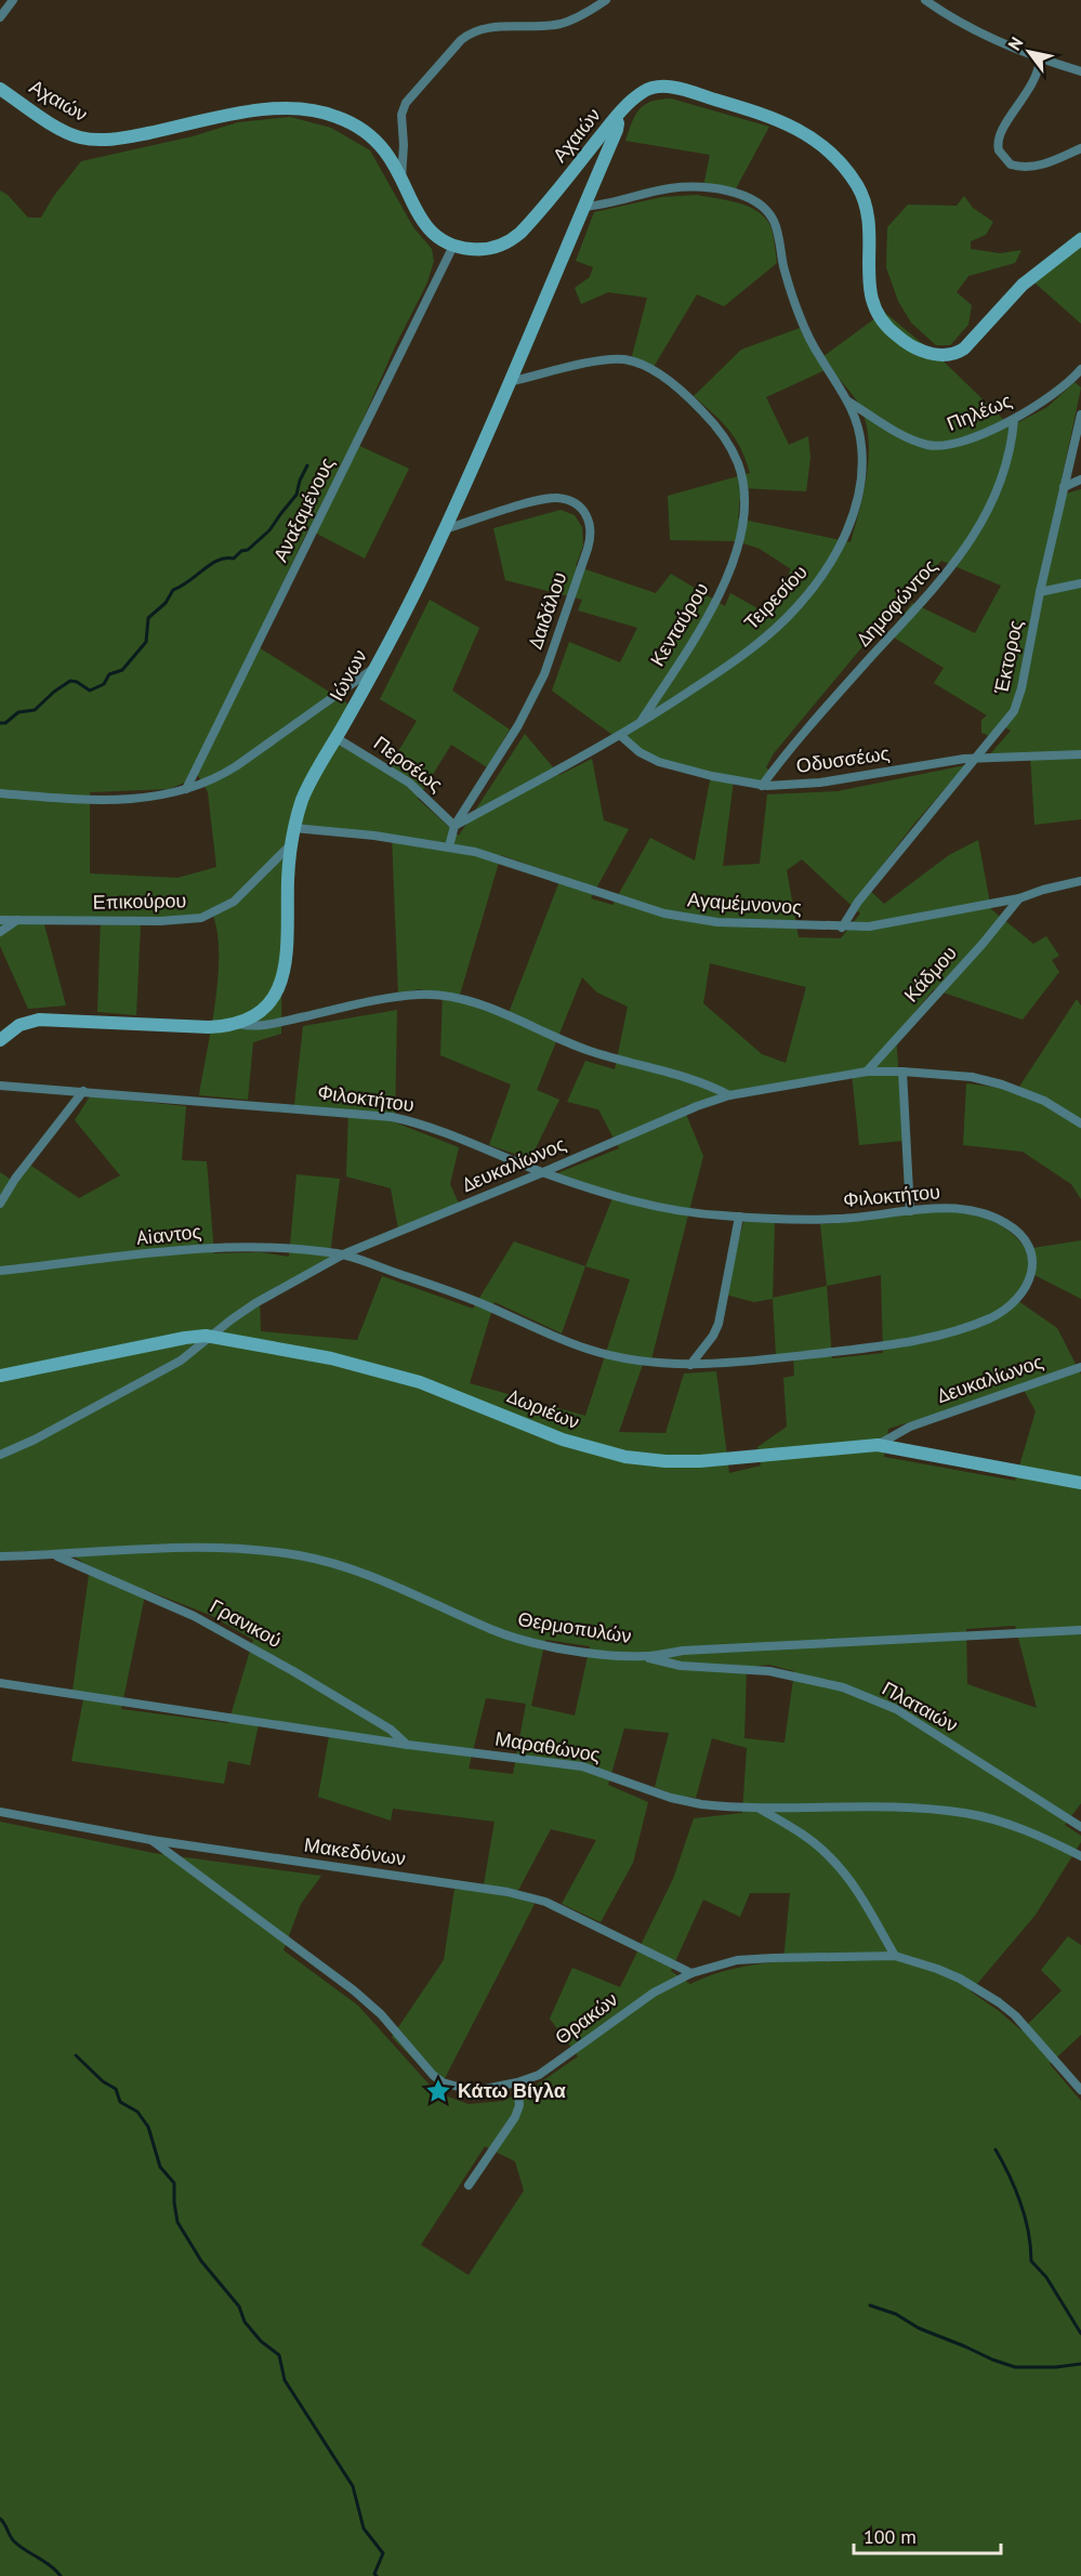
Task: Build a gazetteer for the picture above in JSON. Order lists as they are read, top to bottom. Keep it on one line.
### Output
{"streets":{"street":["Αχαιών","Πηλέως","Αναξαμένους","Τειρεσίου","Δημοφώντος","Δαιδάλου","Κενταύρου","Έκτορος","Ιώνων","Οδυσσέως","Περσέως","Επικούρου","Αγαμέμνονος","Κάδμου","Φιλοκτήτου","Δευκαλίωνος","Aiαντος","Δωριέων","Γρανικού","Θερμοπυλών","Πλαταιών","Μαραθώνος","Μακεδόνων","Θρακών"]},"crossings":[["Αχαιών","Αναξαμένους"],["Αχαιών","Ιώνων"],["Πηλέως","Τειρεσίου"],["Πηλέως","Δημοφώντος"],["Τειρεσίου","Δαιδάλου"],["Τειρεσίου","Κενταύρου"],["Τειρεσίου","Ιώνων"],["Τειρεσίου","Οδυσσέως"],["Τειρεσίου","Περσέως"],["Δημοφώντος","Οδυσσέως"],["Δαιδάλου","Ιώνων"],["Δαιδάλου","Περσέως"],["Δαιδάλου","Αγαμέμνονος"],["Κενταύρου","Ιώνων"],["Έκτορος","Οδυσσέως"],["Έκτορος","Αγαμέμνονος"],["Ιώνων","Περσέως"],["Ιώνων","Επικούρου"],["Ιώνων","Αγαμέμνονος"],["Αγαμέμνονος","Κάδμου"],["Κάδμου","Δευκαλίωνος"],["Φιλοκτήτου","Δευκαλίωνος"],["Φιλοκτήτου","Aiαντος"],["Δευκαλίωνος","Aiαντος"],["Δευκαλίωνος","Δωριέων"],["Γρανικού","Θερμοπυλών"],["Γρανικού","Μαραθώνος"],["Θερμοπυλών","Πλαταιών"],["Μακεδόνων","Θρακών"]],"places":{"place":["Κάτω Βίγλα"]},"scale_bar":"100 m","north":"top left"}
